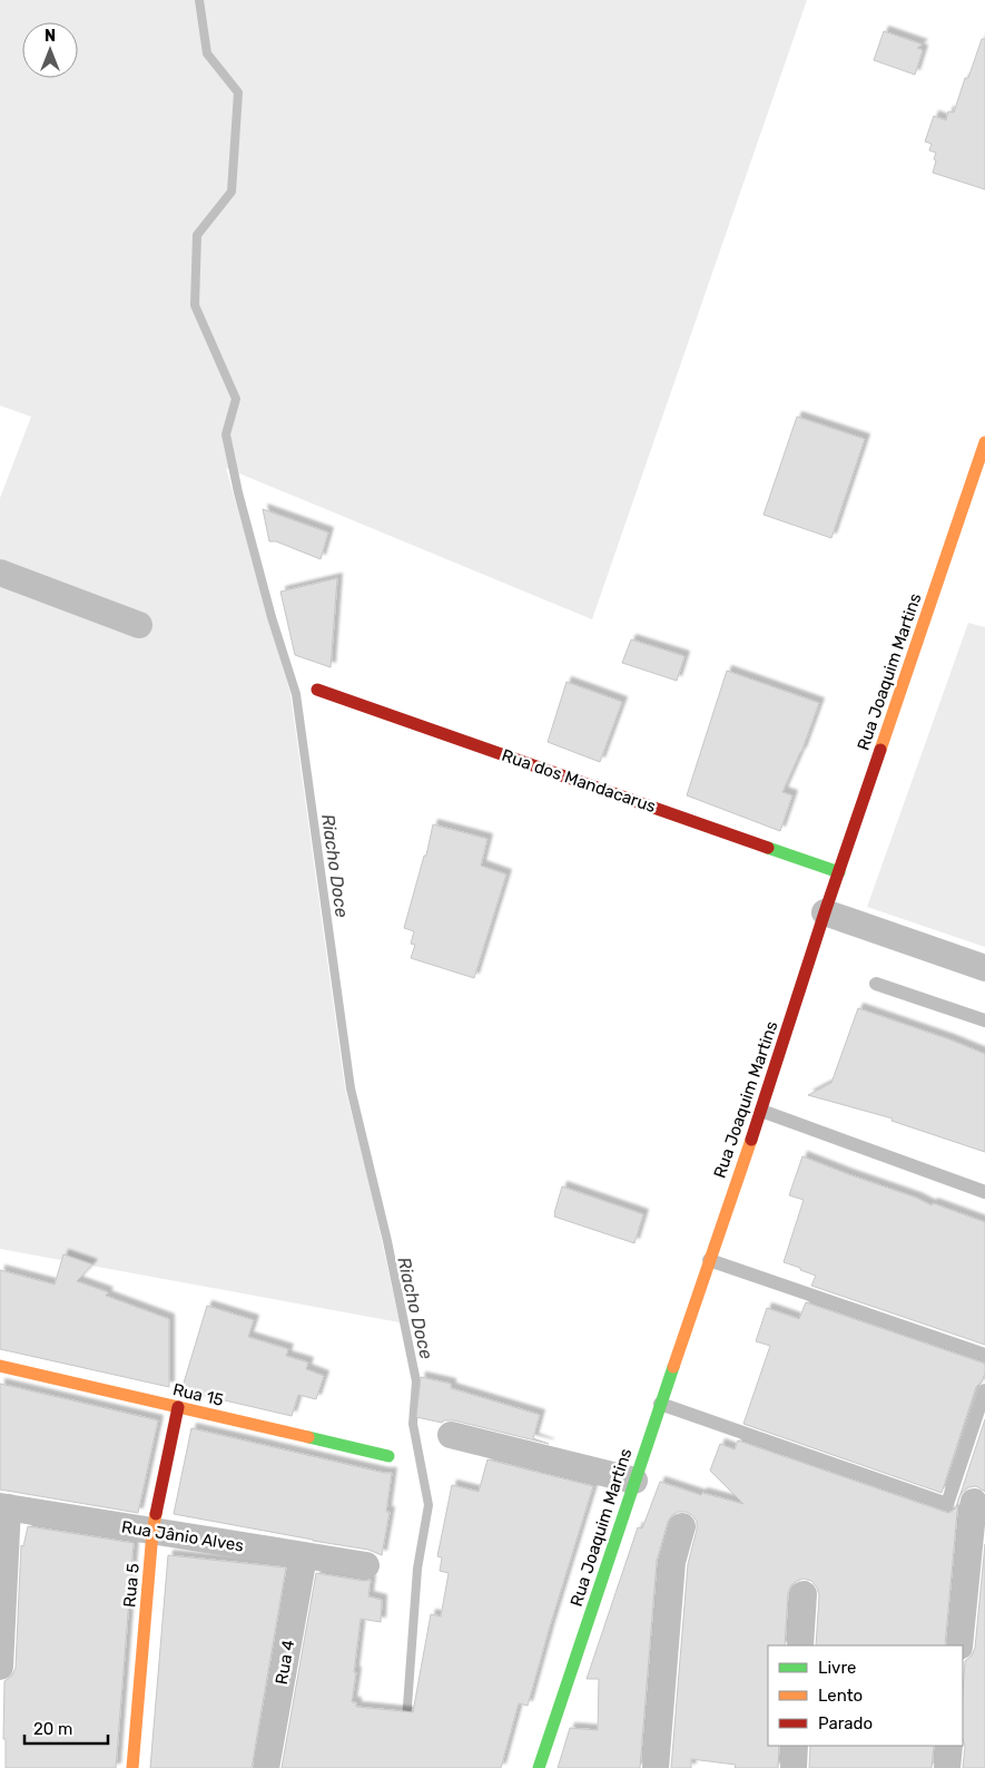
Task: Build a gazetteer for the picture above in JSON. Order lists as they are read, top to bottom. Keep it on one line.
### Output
{"streets":{"street":["Rua Joaquim Martins","Rua dos Mandacarus","Rua 15","Rua Jânio Alves","Rua 5","Rua 4"]},"crossings":[["Rua Joaquim Martins","Rua dos Mandacarus"],["Rua 15","Rua 5"],["Rua Jânio Alves","Rua 5"],["Rua Jânio Alves","Rua 4"]],"water":["Riacho Doce"],"legend":["Livre","Lento","Parado"],"scale_bar":"20 m","north":"top"}
